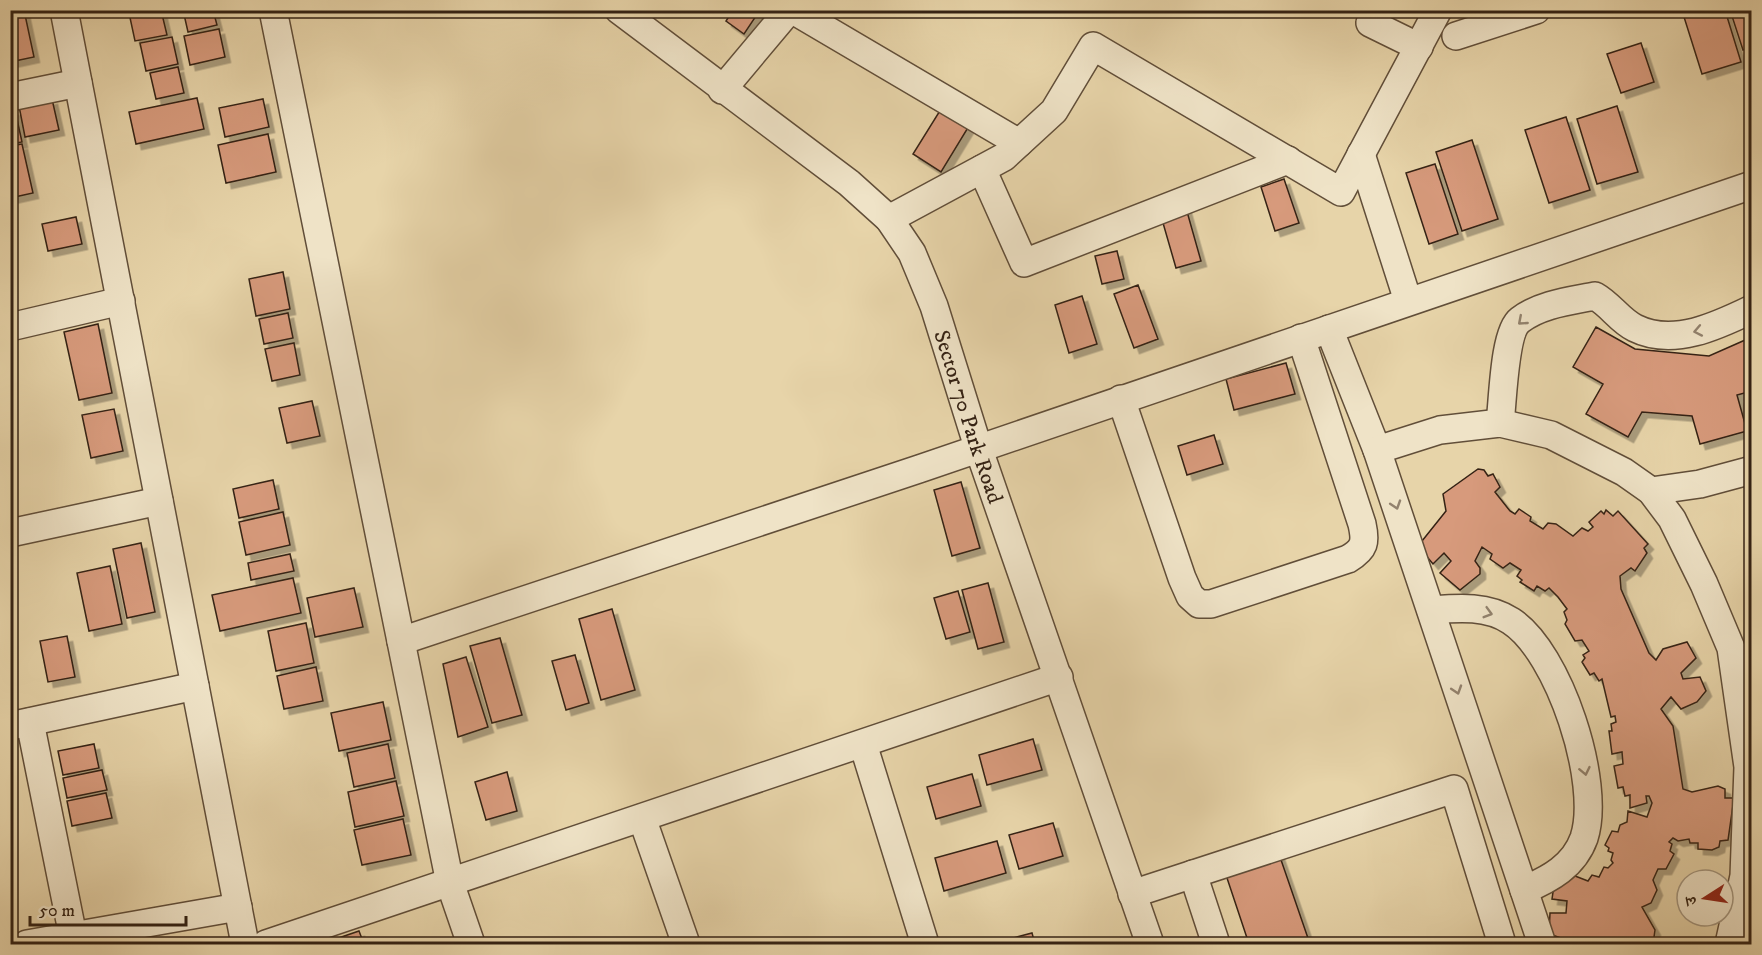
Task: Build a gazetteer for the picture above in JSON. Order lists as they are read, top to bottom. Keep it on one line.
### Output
{"streets":{"street":["Sector 70 Park Road"]},"scale_bar":"50 m","north":"left"}
